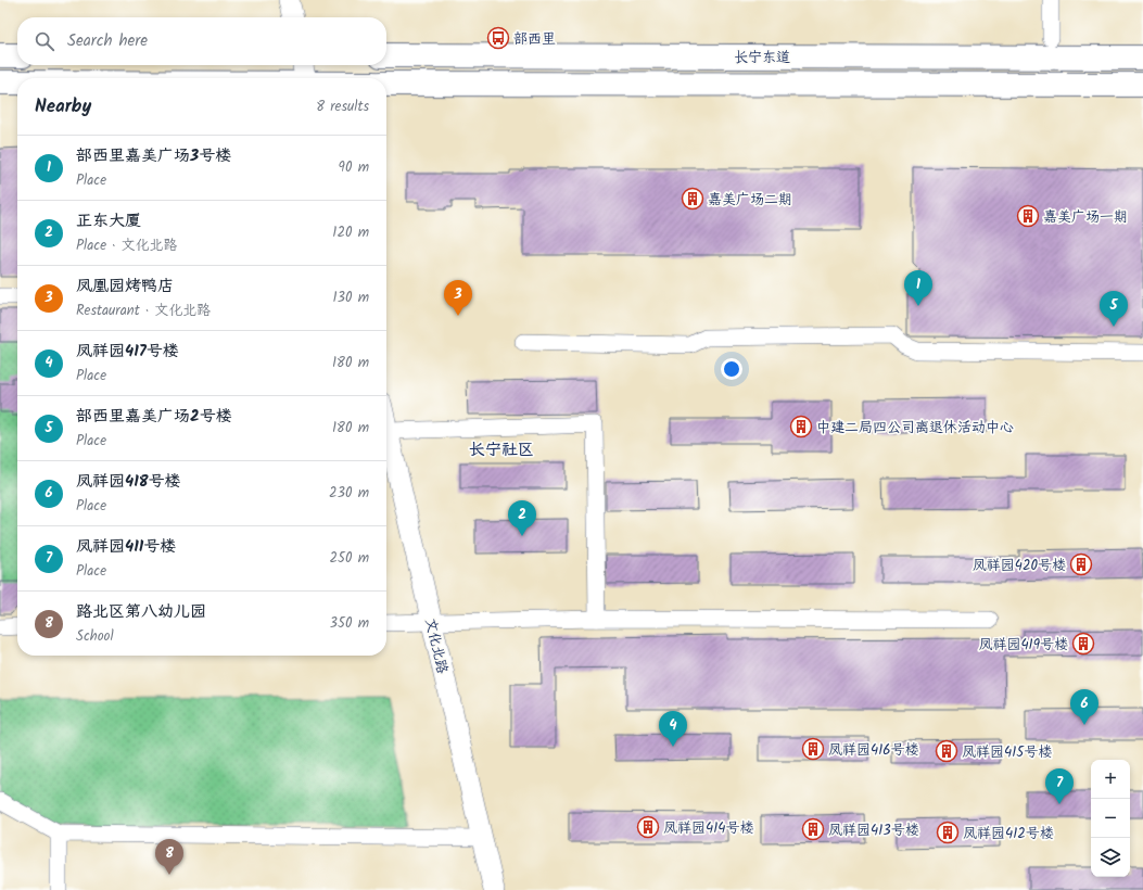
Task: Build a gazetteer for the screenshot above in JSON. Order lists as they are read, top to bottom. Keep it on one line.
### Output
{"streets":{"main road":["长宁东道"],"street":["文化北路"]},"districts":["长宁社区"],"places":{"bus stop":["部西里"],"building":["嘉美广场二期","嘉美广场一期","中建二局四公司离退休活动中心","凤祥园420号楼","凤祥园419号楼","凤祥园416号楼","凤祥园415号楼","凤祥园414号楼","凤祥园413号楼","凤祥园412号楼"]},"page":{"search":"Search here","heading":["Nearby","8 results"],"list":[{"mark":"1","name":"部西里嘉美广场3号楼","note":"Place","value":"90 m"},{"mark":"2","name":"正东大厦","note":"Place · 文化北路","value":"120 m"},{"mark":"3","name":"凤凰园烤鸭店","note":"Restaurant · 文化北路","value":"130 m"},{"mark":"4","name":"凤祥园417号楼","note":"Place","value":"180 m"},{"mark":"5","name":"部西里嘉美广场2号楼","note":"Place","value":"180 m"},{"mark":"6","name":"凤祥园418号楼","note":"Place","value":"230 m"},{"mark":"7","name":"凤祥园411号楼","note":"Place","value":"250 m"},{"mark":"8","name":"路北区第八幼儿园","note":"School","value":"350 m"}],"pins":["1","3","5","2","6","4","7","8"],"map_buttons":["+","−"]}}
